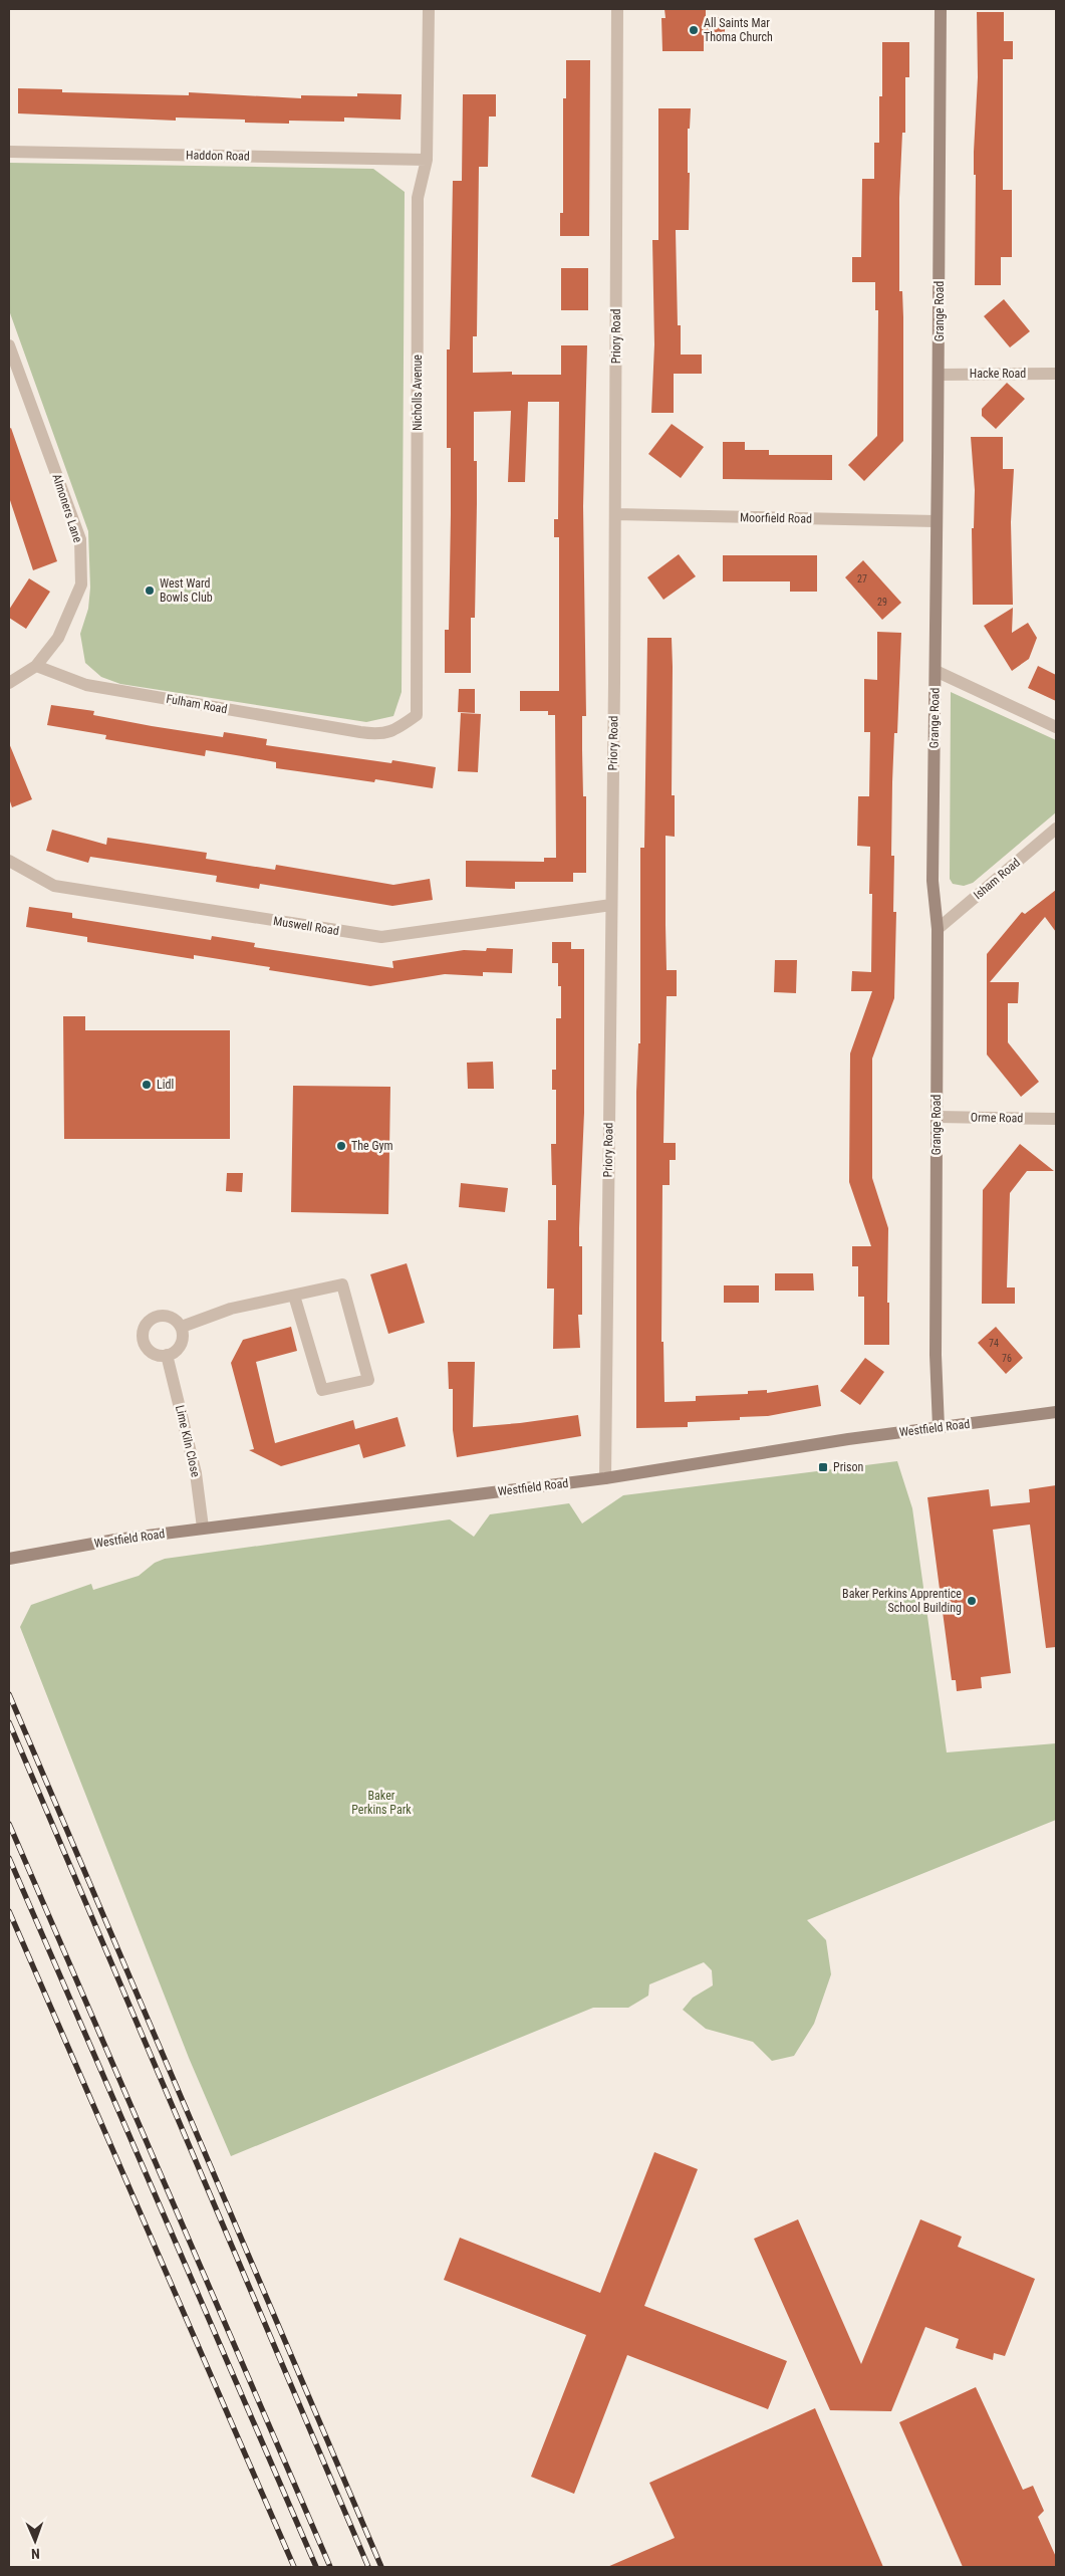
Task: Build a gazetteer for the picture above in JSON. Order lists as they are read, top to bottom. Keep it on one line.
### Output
{"streets":{"street":["Haddon Road","Grange Road","Priory Road","Hacke Road","Nicholls Avenue","Almoners Lane","Moorfield Road","Fulham Road","Isham Road","Muswell Road","Orme Road","Westfield Road","Lime Kiln Close"]},"crossings":[["Haddon Road","Nicholls Avenue"],["Grange Road","Hacke Road"],["Grange Road","Moorfield Road"],["Grange Road","Isham Road"],["Grange Road","Orme Road"],["Grange Road","Westfield Road"],["Priory Road","Moorfield Road"],["Priory Road","Muswell Road"],["Priory Road","Westfield Road"],["Nicholls Avenue","Fulham Road"],["Almoners Lane","Fulham Road"],["Westfield Road","Lime Kiln Close"]],"parks":["Baker Perkins Park"],"places":{"other":["All Saints Mar Thoma Church","West Ward Bowls Club","Lidl","The Gym","Baker Perkins Apprentice School Building"],"transit":["Prison"]},"house_numbers":["27","29","74","76"],"north":"bottom"}
